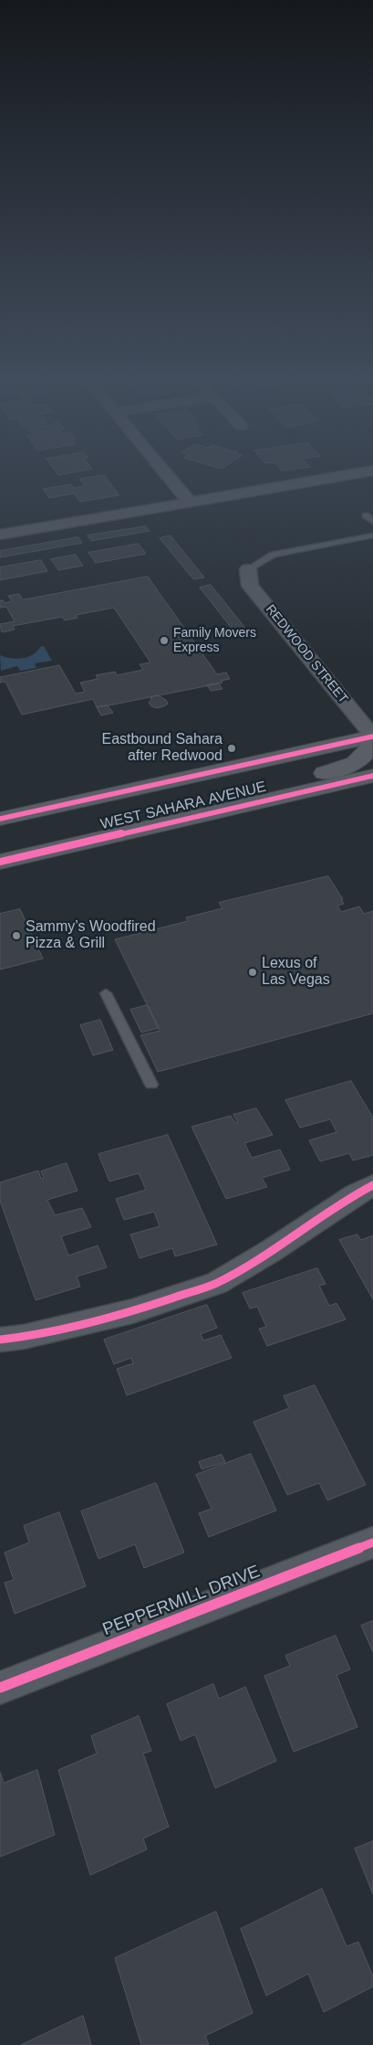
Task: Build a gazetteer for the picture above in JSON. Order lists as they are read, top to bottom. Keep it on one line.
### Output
{"streets":{"main road":["WEST SAHARA AVENUE"],"street":["REDWOOD STREET","PEPPERMILL DRIVE"]},"crossings":[["REDWOOD STREET","WEST SAHARA AVENUE"]],"places":["Family Movers Express","Eastbound Sahara after Redwood","Sammy’s Woodfired Pizza & Grill","Lexus of Las Vegas"]}
